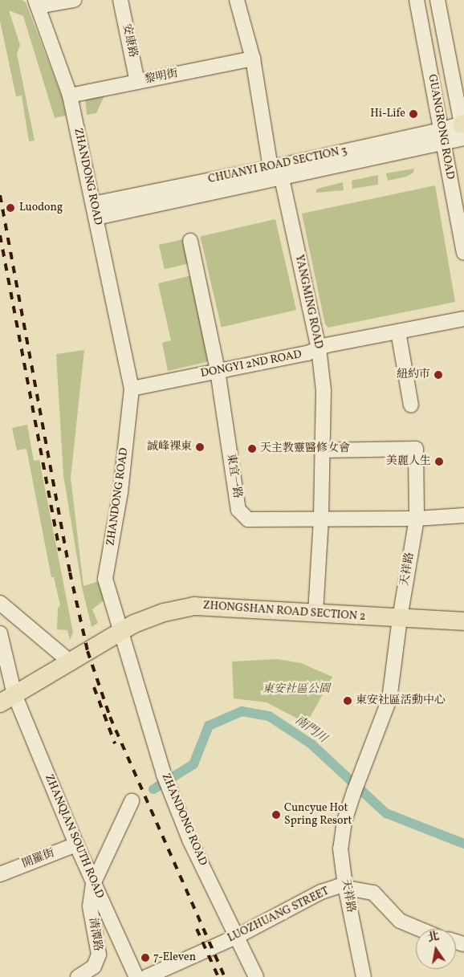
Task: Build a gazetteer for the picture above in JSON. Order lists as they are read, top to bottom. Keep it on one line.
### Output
{"streets":{"main road":["ZHONGSHAN ROAD SECTION 2"],"street":["安康路","黎明街","GUANGRONG ROAD","CHUANYI ROAD SECTION 3","ZHANDONG ROAD","YANGMING ROAD","DONGYI 2ND ROAD","東宜一路","天祥路","ZHANQIAN SOUTH ROAD","開羅街","LUOZHUANG STREET","清潭路"]},"crossings":[["安康路","黎明街"],["黎明街","ZHANDONG ROAD"],["GUANGRONG ROAD","CHUANYI ROAD SECTION 3"],["CHUANYI ROAD SECTION 3","ZHANDONG ROAD"],["CHUANYI ROAD SECTION 3","YANGMING ROAD"],["ZHANDONG ROAD","DONGYI 2ND ROAD"],["ZHANDONG ROAD","ZHONGSHAN ROAD SECTION 2"],["ZHANDONG ROAD","LUOZHUANG STREET"],["YANGMING ROAD","DONGYI 2ND ROAD"],["YANGMING ROAD","東宜一路"],["YANGMING ROAD","天祥路"],["YANGMING ROAD","ZHONGSHAN ROAD SECTION 2"],["DONGYI 2ND ROAD","東宜一路"],["東宜一路","天祥路"],["天祥路","ZHONGSHAN ROAD SECTION 2"],["天祥路","LUOZHUANG STREET"],["ZHONGSHAN ROAD SECTION 2","ZHANQIAN SOUTH ROAD"],["ZHANQIAN SOUTH ROAD","開羅街"],["ZHANQIAN SOUTH ROAD","清潭路"]],"water":["南門川"],"parks":["東安社區公園"],"places":["Hi-Life","Luodong","紐約市","誠峰裸東","天主教靈醫修女會","美麗人生","東安社區活動中心","Cuncyue Hot Spring Resort","7-Eleven"],"north":"top"}
